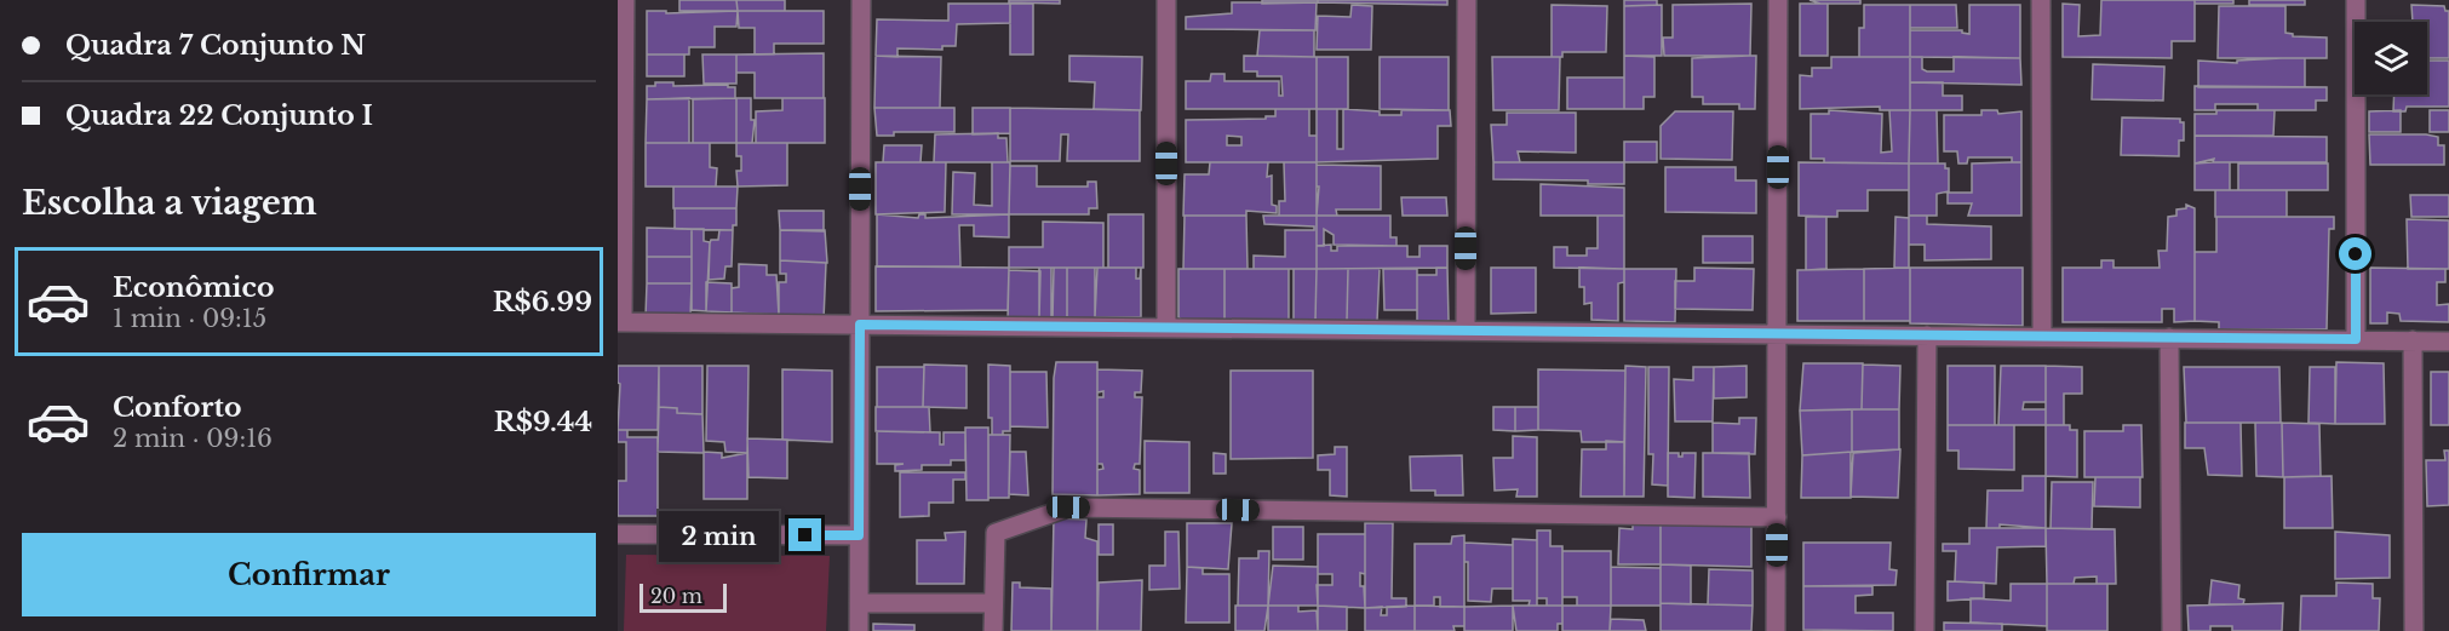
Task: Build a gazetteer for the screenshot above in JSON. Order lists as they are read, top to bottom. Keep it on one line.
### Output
{"scale_bar":"20 m","page":{"banner":["Quadra 7 Conjunto N","Quadra 22 Conjunto I"],"heading":"Escolha a viagem","list":[{"name":"Econômico","note":"1 min · 09:15","value":"R$6.99"},{"name":"Conforto","note":"2 min · 09:16","value":"R$9.44"}],"bubble":"2 min","buttons":"Confirmar","scale":"20 m"}}
